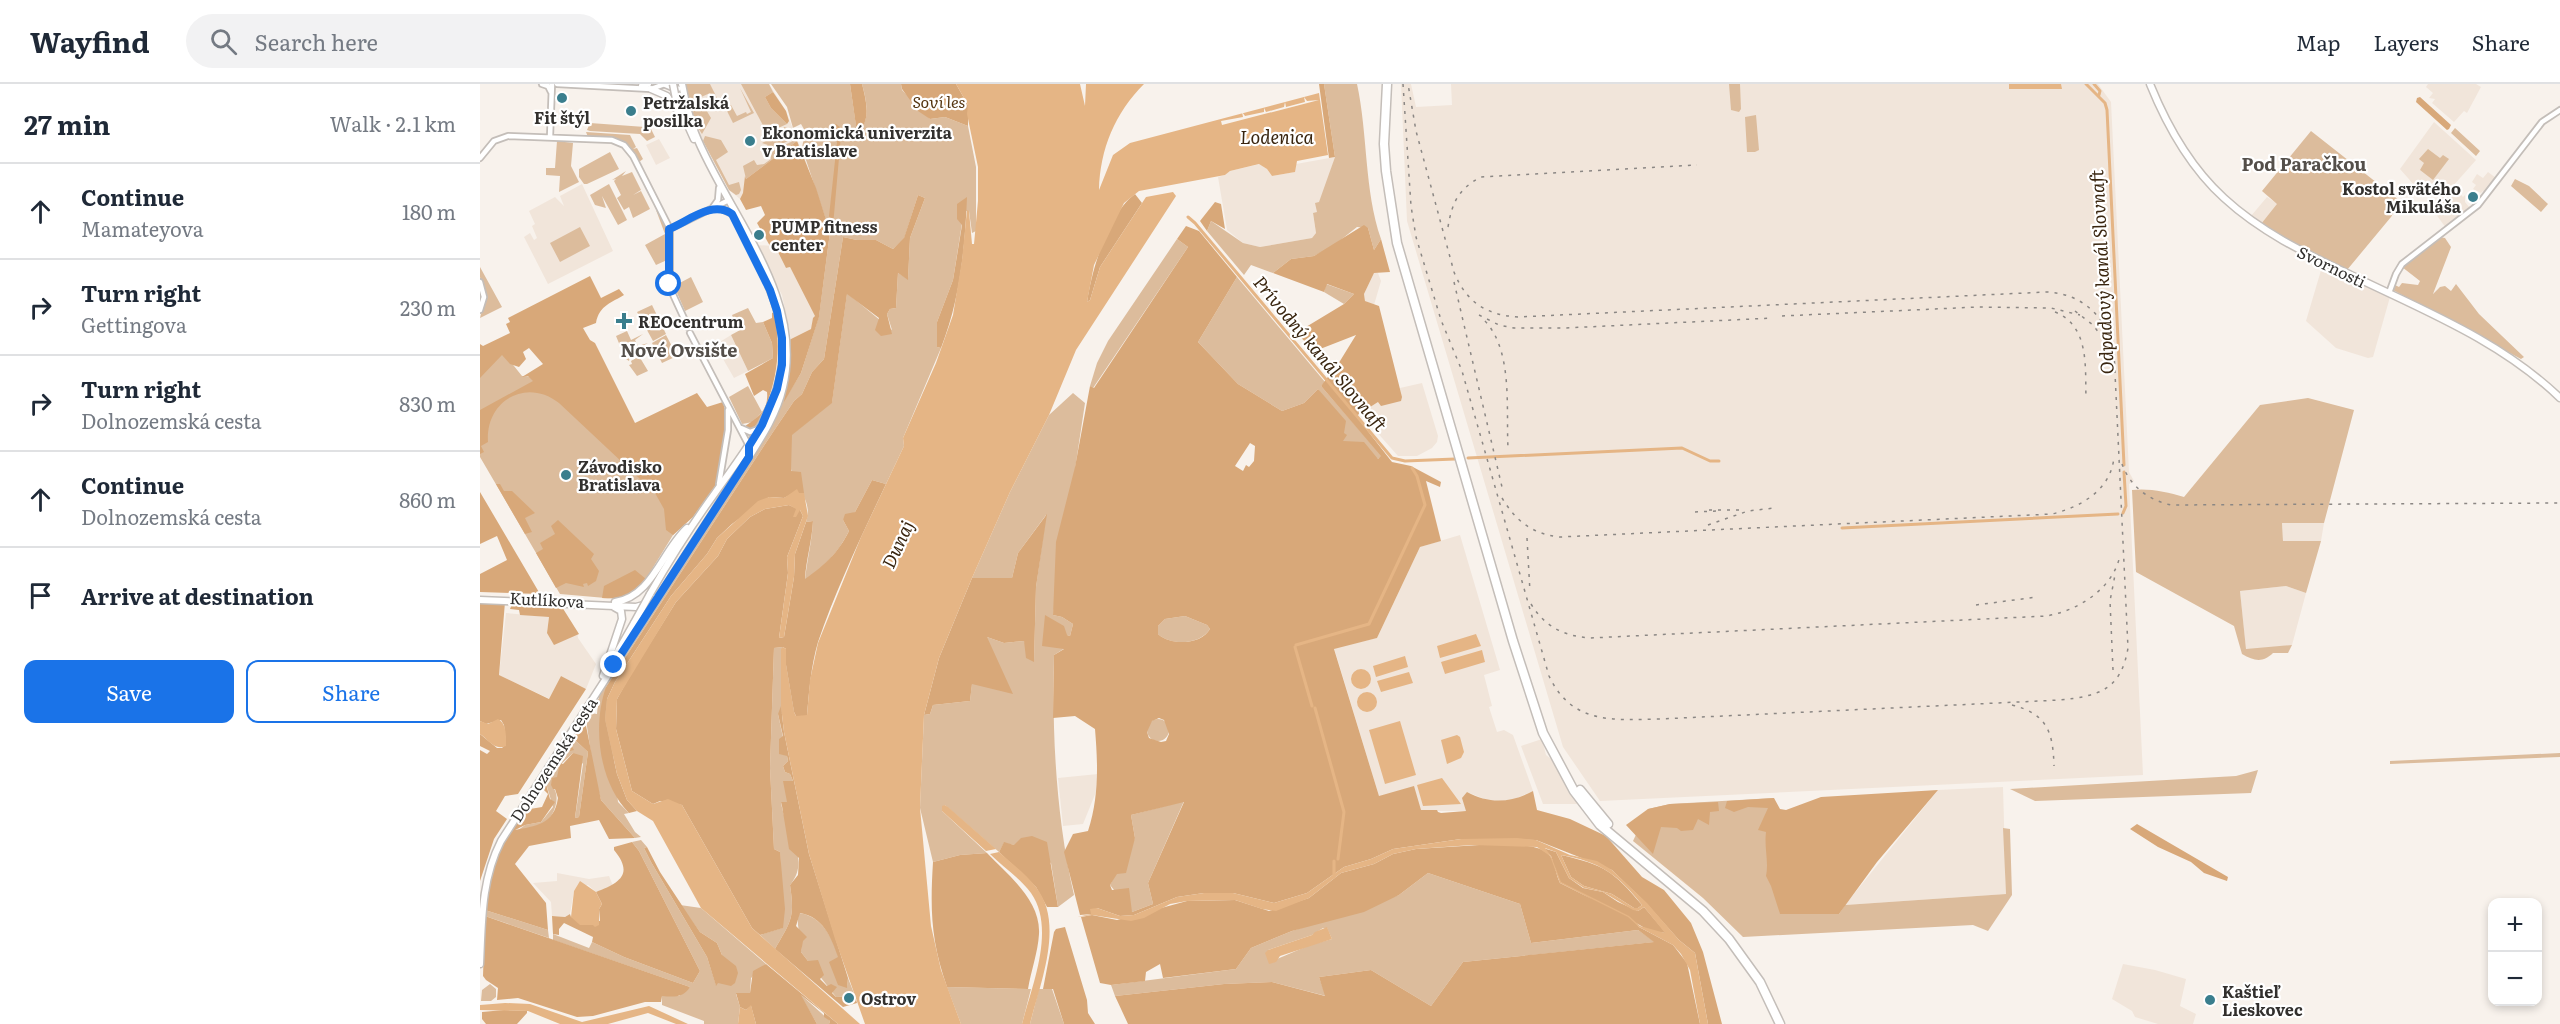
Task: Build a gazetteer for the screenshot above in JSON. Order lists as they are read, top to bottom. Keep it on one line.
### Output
{"streets":{"main road":["Svornosti","Kutlíkova","Dolnozemská cesta"]},"districts":["Pod Paračkou","Nové Ovsište"],"water":["Lodenica","Odpadový kanál Slovnaft","Prívodný kanál Slovnaft","Dunaj"],"parks":["Soví les"],"places":{"other":["Fit štýl","Petržalská posilka","Ekonomická univerzita v Bratislave","Kostol svätého Mikuláša","PUMP fitness center","Závodisko Bratislava","Ostrov","Kaštieľ Lieskovec"],"health":["REOcentrum"]},"page":{"header":"Wayfind","search":"Search here","nav":["Map","Layers","Share"],"heading":["27 min","Walk · 2.1 km"],"list":[["Continue","Mamateyova","180 m"],["Turn right","Gettingova","230 m"],["Turn right","Dolnozemská cesta","830 m"],["Continue","Dolnozemská cesta","860 m"],"Arrive at destination"],"buttons":["Save","Share"],"map_buttons":["+","−"]}}
